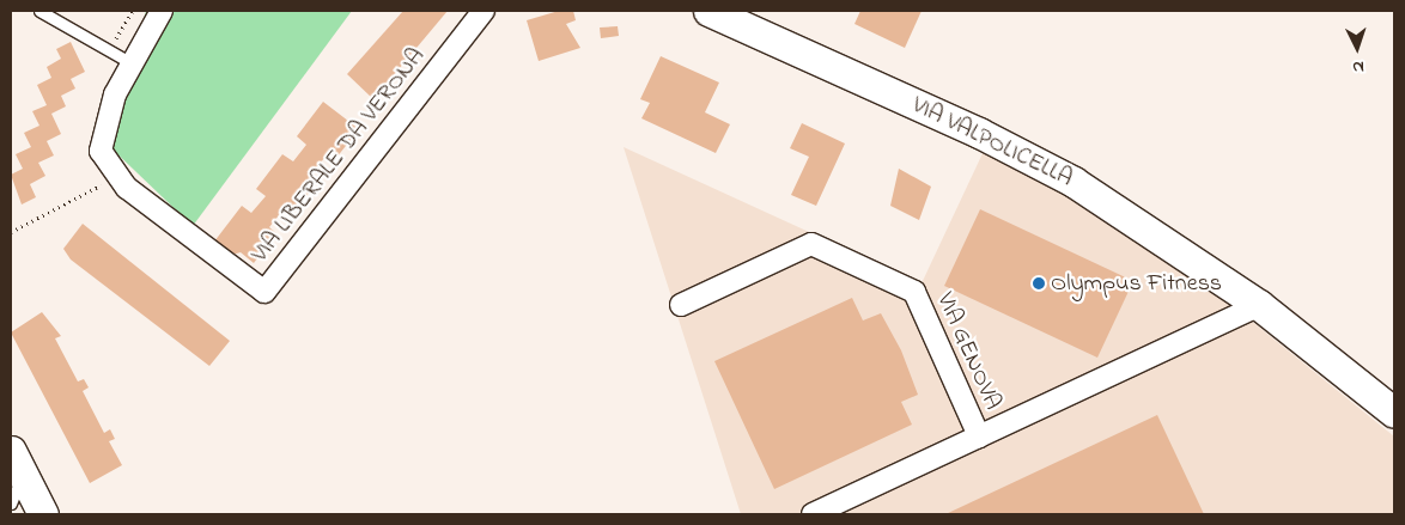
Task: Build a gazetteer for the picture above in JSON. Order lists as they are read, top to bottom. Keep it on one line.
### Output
{"streets":{"street":["VIA VALPOLICELLA","VIA LIBERALE DA VERONA","VIA GENOVA"]},"crossings":[["VIA VALPOLICELLA","VIA GENOVA"]],"places":["Olympus Fitness"],"north":"bottom"}
